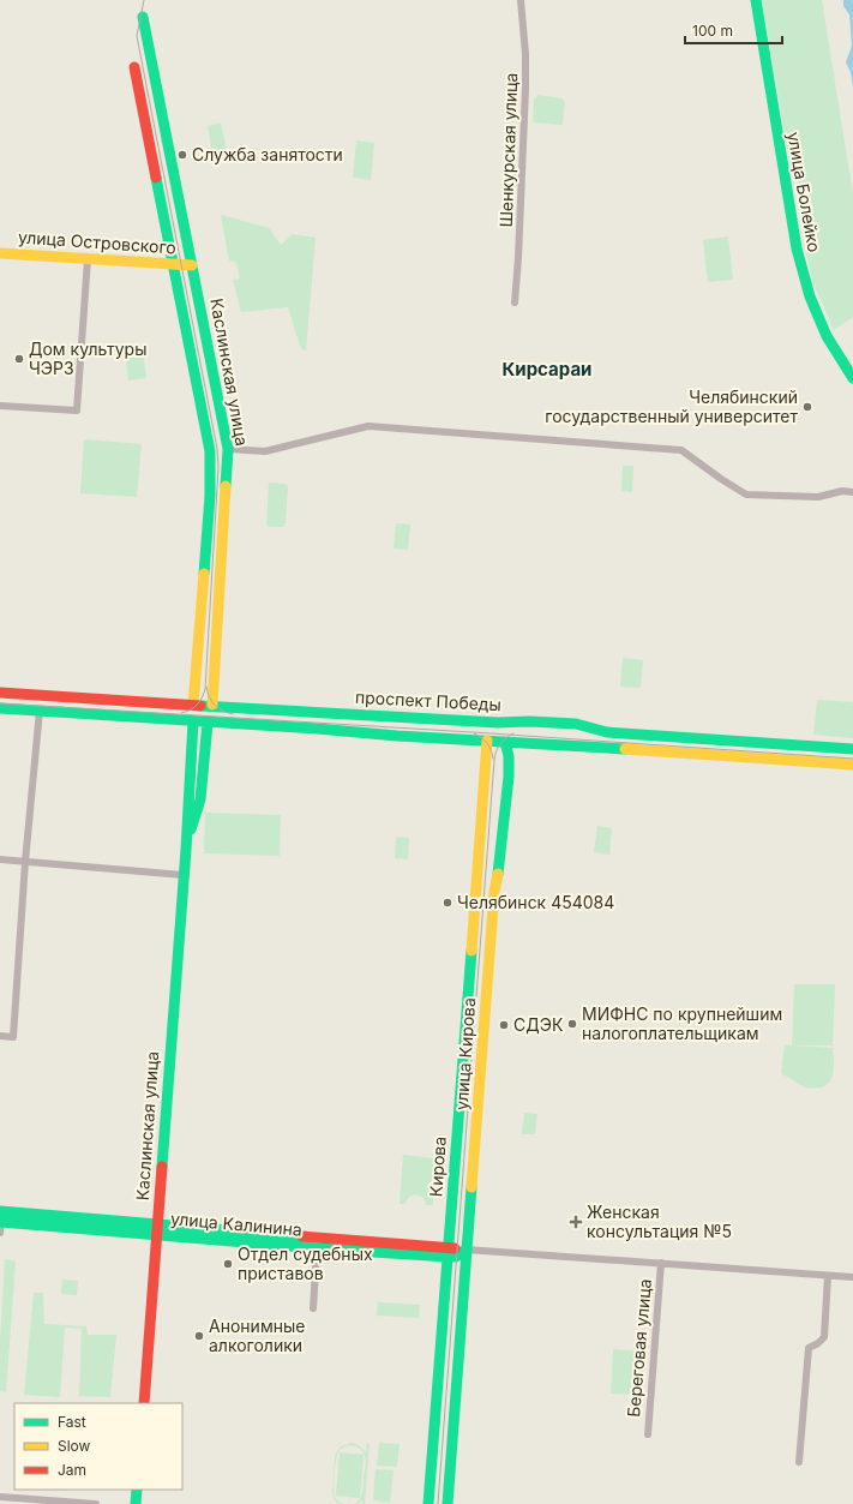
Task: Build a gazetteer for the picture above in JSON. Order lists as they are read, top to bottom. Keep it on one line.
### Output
{"streets":{"main road":["улица Болейко","улица Островского","Каслинская улица","проспект Победы","улица Кирова","Кирова","улица Калинина"],"street":["Шенкурская улица","Береговая улица"]},"crossings":[["улица Островского","Каслинская улица"],["Каслинская улица","проспект Победы"],["Каслинская улица","улица Калинина"],["проспект Победы","улица Кирова"],["проспект Победы","Кирова"],["улица Кирова","улица Калинина"],["Кирова","улица Калинина"],["улица Калинина","Береговая улица"]],"districts":["Кирсараи"],"places":{"other":["Служба занятости","Дом культуры ЧЭРЗ","Челябинский государственный университет","Челябинск 454084","МИФНС по крупнейшим налогоплательщикам","СДЭК","Отдел судебных приставов","Анонимные алкоголики"],"health":["Женская консультация №5"]},"legend":["Fast","Slow","Jam"],"scale_bar":"100 m"}
